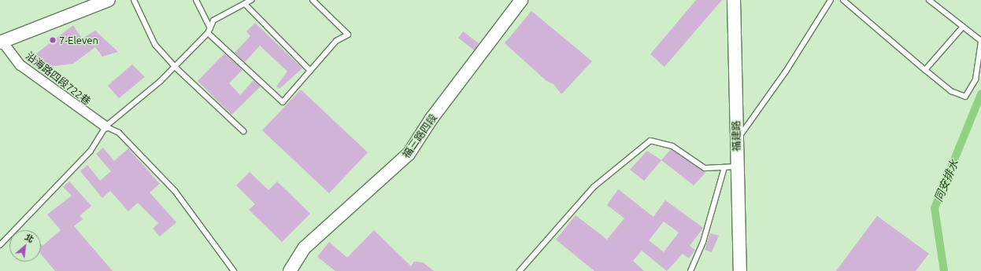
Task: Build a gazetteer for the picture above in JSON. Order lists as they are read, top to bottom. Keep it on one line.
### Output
{"streets":{"street":["沿海路四段722巷","福三路四段","福建路"]},"water":["同安排水"],"places":["7-Eleven"],"north":"top right"}
